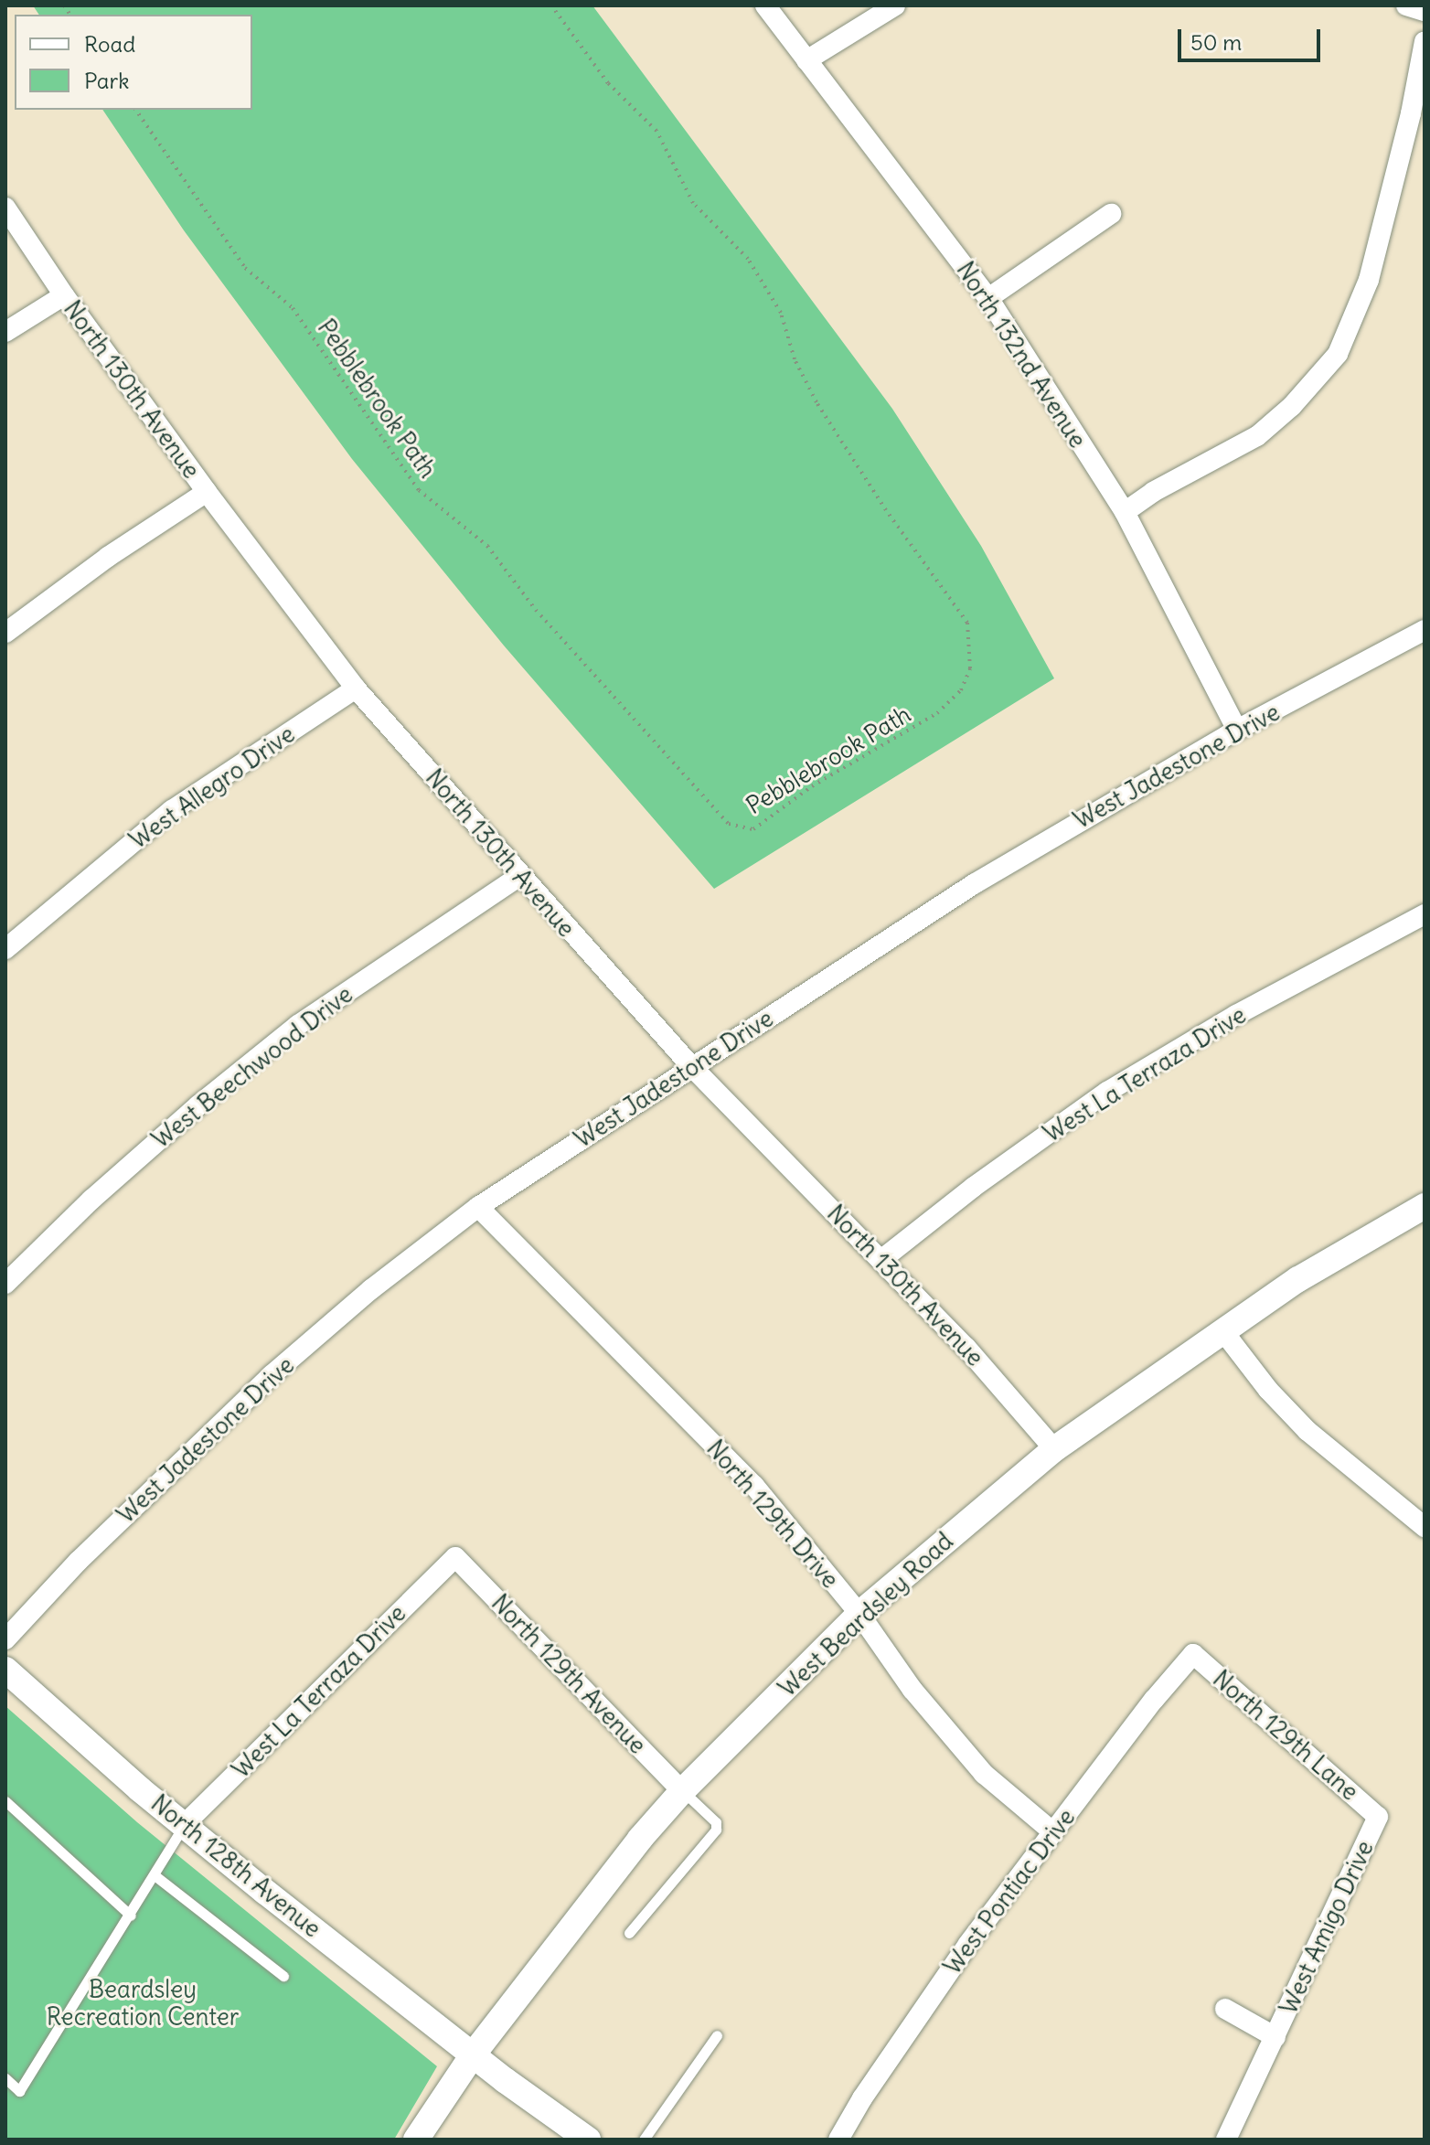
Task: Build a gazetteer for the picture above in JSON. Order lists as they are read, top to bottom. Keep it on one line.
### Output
{"streets":{"street":["North 132nd Avenue","North 130th Avenue","West Jadestone Drive","West Allegro Drive","West Beechwood Drive","West La Terraza Drive","North 129th Drive","West Beardsley Road","North 129th Avenue","North 129th Lane","North 128th Avenue","West Pontiac Drive","West Amigo Drive"],"path":["Pebblebrook Path"]},"crossings":[["North 132nd Avenue","West Jadestone Drive"],["North 130th Avenue","West Jadestone Drive"],["North 130th Avenue","West Allegro Drive"],["North 130th Avenue","West Beechwood Drive"],["North 130th Avenue","West La Terraza Drive"],["North 130th Avenue","West Beardsley Road"],["West Jadestone Drive","North 129th Drive"],["West La Terraza Drive","North 129th Avenue"],["West La Terraza Drive","North 128th Avenue"],["North 129th Drive","West Beardsley Road"],["North 129th Drive","West Pontiac Drive"],["West Beardsley Road","North 129th Avenue"],["West Beardsley Road","North 128th Avenue"],["North 129th Lane","West Pontiac Drive"],["North 129th Lane","West Amigo Drive"]],"parks":["Beardsley Recreation Center"],"legend":["Road","Park"],"scale_bar":"50 m"}
